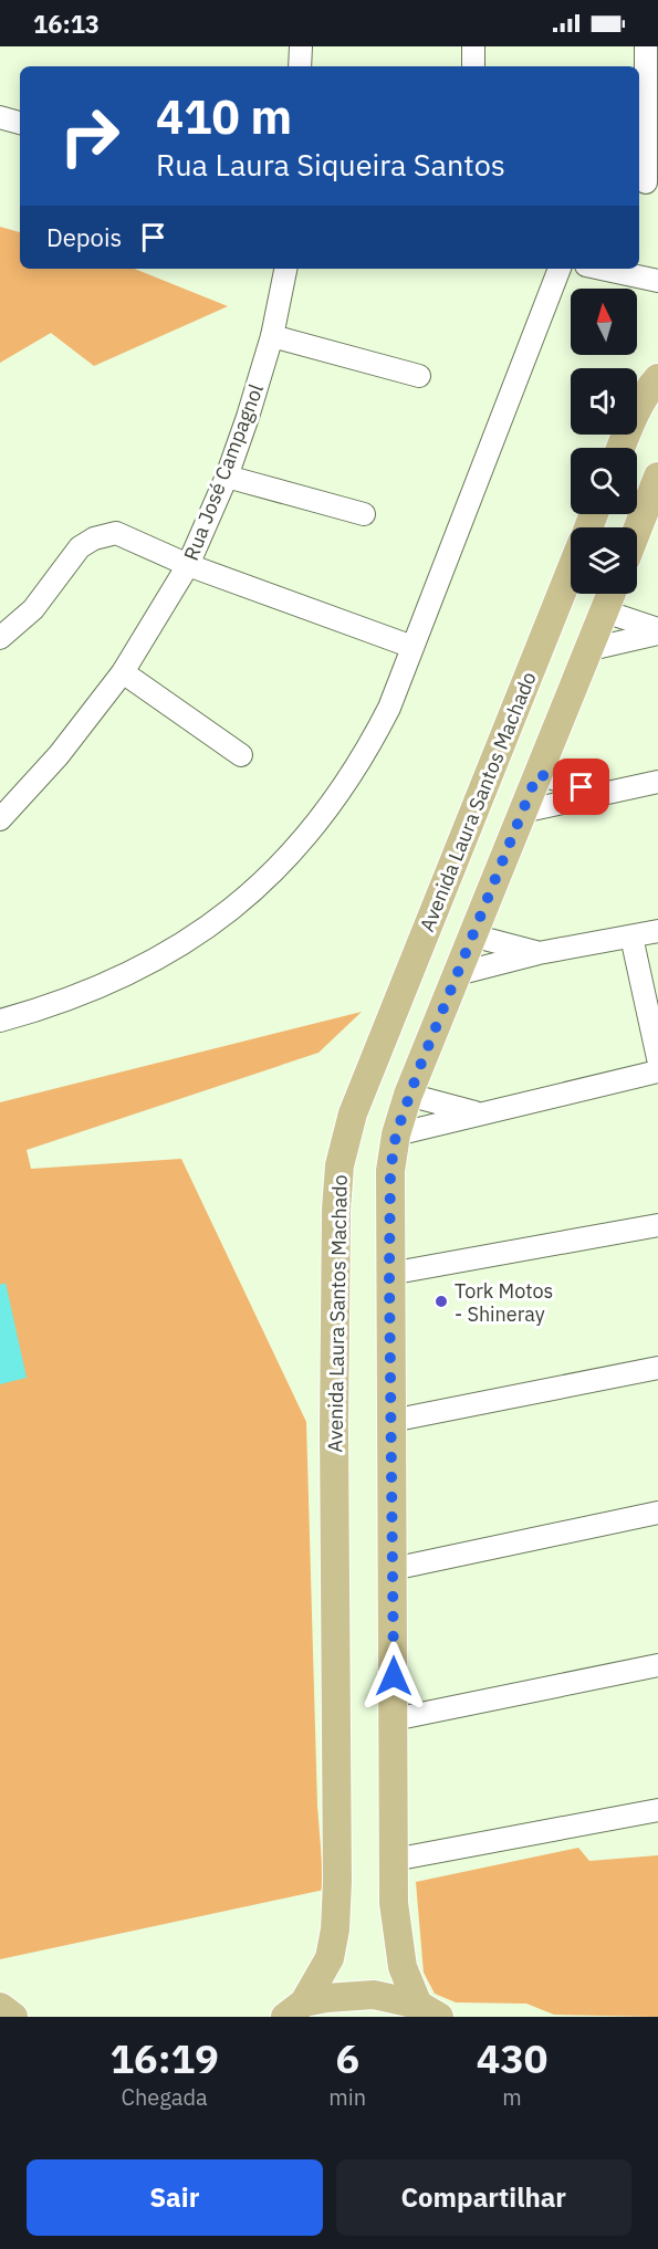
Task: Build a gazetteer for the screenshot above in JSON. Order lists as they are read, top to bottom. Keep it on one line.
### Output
{"streets":{"main road":["Avenida Laura Santos Machado"],"street":["Rua José Campagnol"]},"places":["Tork Motos - Shineray"],"north":"top","page":{"status":"16:13","turn":["410 m","Rua Laura Siqueira Santos"],"then":"Depois","eta":["16:19","Chegada","6","min","430","m"],"buttons":["Sair","Compartilhar"]}}
